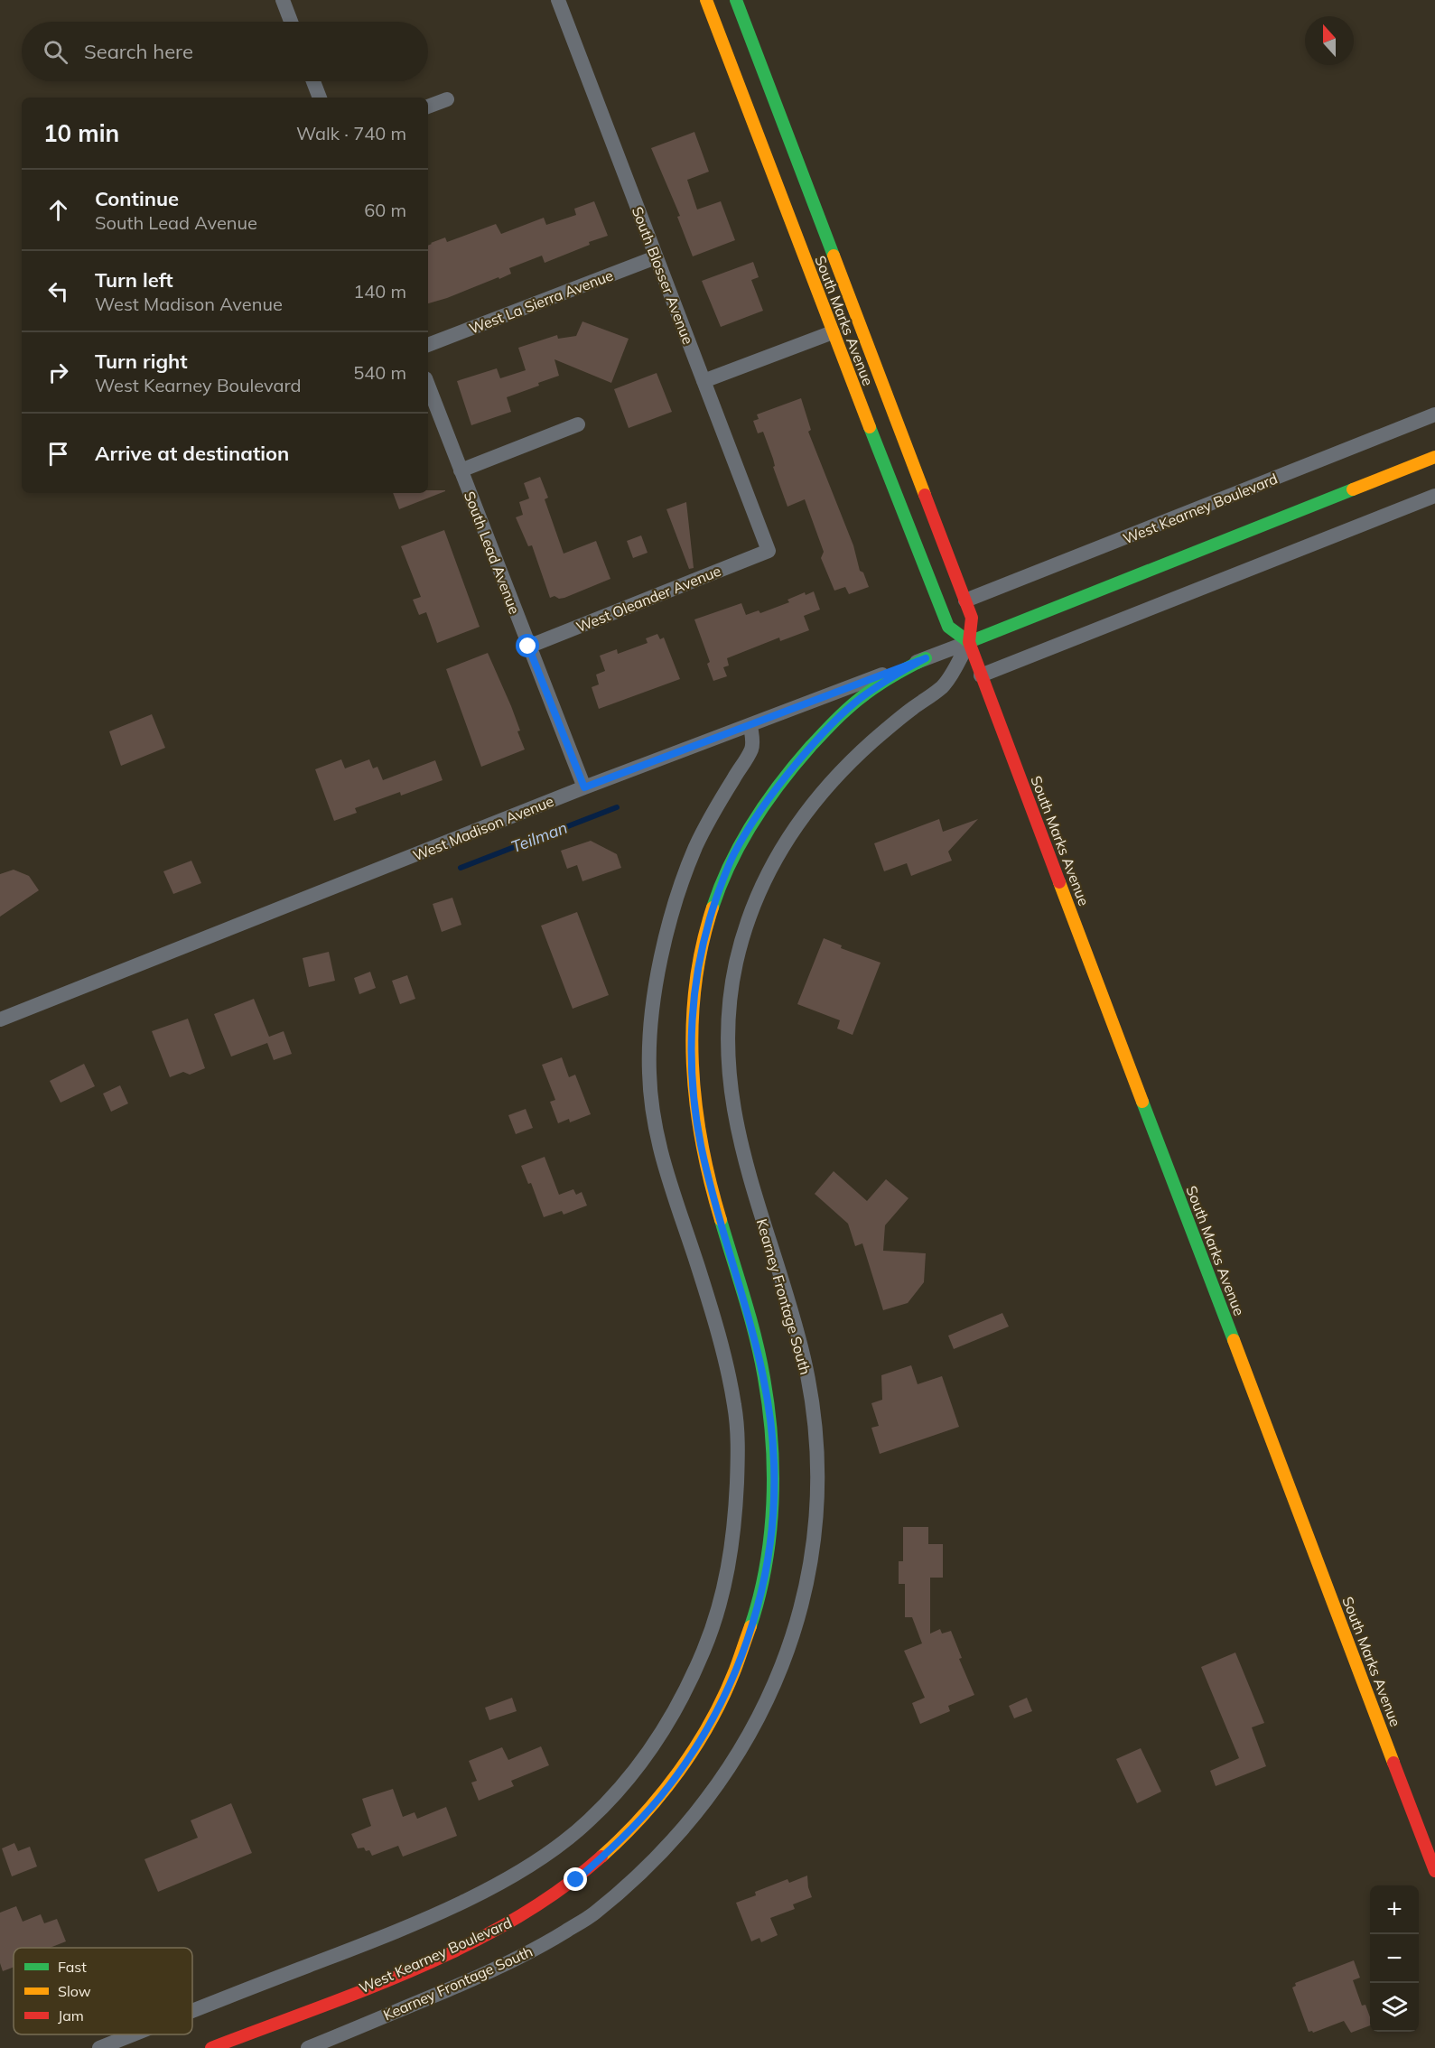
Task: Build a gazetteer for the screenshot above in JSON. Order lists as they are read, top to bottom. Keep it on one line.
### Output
{"streets":{"main road":["South Marks Avenue","West Kearney Boulevard"],"street":["South Blosser Avenue","West La Sierra Avenue","South Lead Avenue","West Oleander Avenue","West Madison Avenue","Kearney Frontage South"]},"crossings":[["South Blosser Avenue","West La Sierra Avenue"],["South Blosser Avenue","West Oleander Avenue"],["South Marks Avenue","West Kearney Boulevard"],["South Marks Avenue","West Madison Avenue"],["South Marks Avenue","Kearney Frontage South"],["West Kearney Boulevard","West Madison Avenue"],["South Lead Avenue","West Oleander Avenue"],["South Lead Avenue","West Madison Avenue"],["West Madison Avenue","Kearney Frontage South"]],"water":["Teilman"],"legend":["Fast","Slow","Jam"],"north":"top","page":{"search":"Search here","heading":["10 min","Walk · 740 m"],"list":[["Continue","South Lead Avenue","60 m"],["Turn left","West Madison Avenue","140 m"],["Turn right","West Kearney Boulevard","540 m"],"Arrive at destination"],"map_buttons":["+","−"]}}
